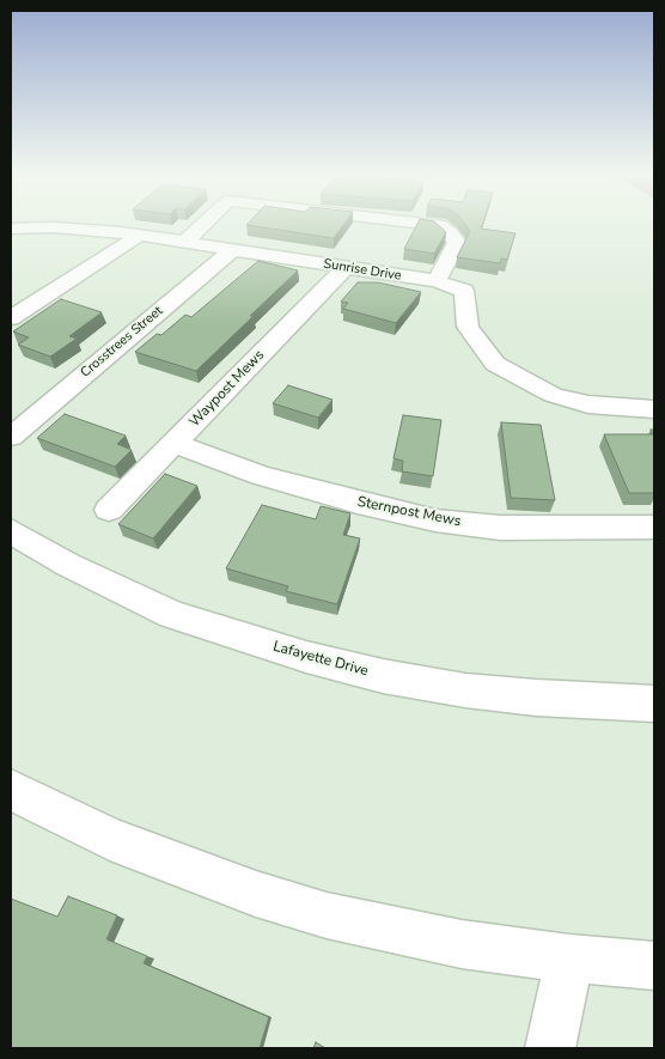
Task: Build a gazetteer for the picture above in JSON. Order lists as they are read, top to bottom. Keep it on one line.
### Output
{"streets":{"street":["Sunrise Drive","Crosstrees Street","Waypost Mews","Sternpost Mews","Lafayette Drive"]},"crossings":[["Sunrise Drive","Crosstrees Street"],["Sunrise Drive","Waypost Mews"],["Waypost Mews","Sternpost Mews"]]}
